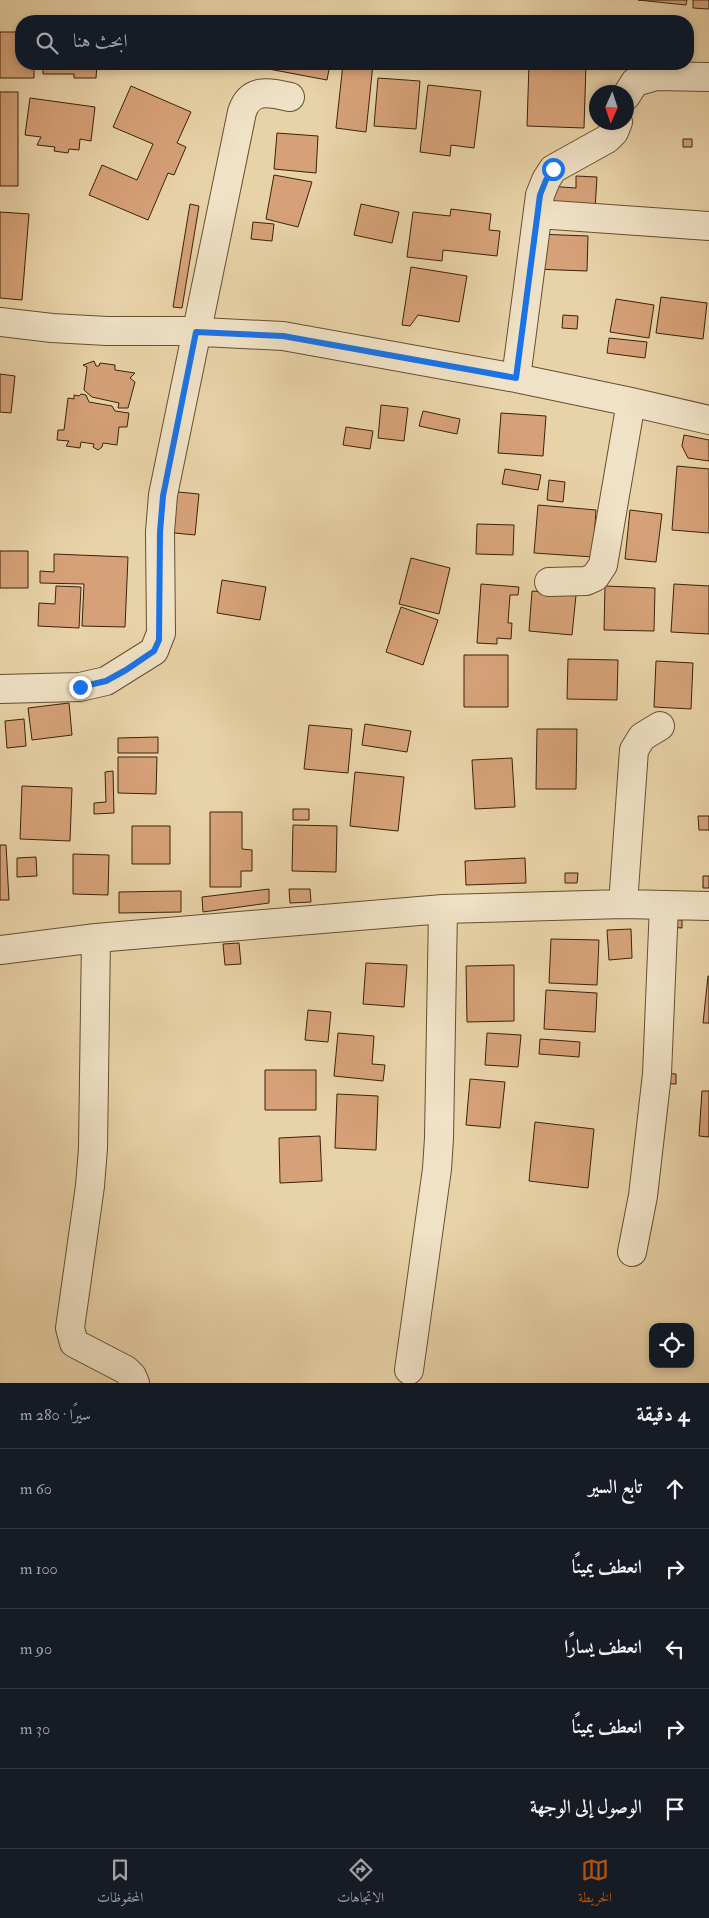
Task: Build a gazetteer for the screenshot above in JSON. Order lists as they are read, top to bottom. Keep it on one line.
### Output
{"north":"bottom","page":{"search":"ابحث هنا","heading":["4 دقيقة","سيرًا · 280 m"],"list":[["تابع السير","60 m"],["انعطف يمينًا","100 m"],["انعطف يسارًا","90 m"],["انعطف يمينًا","30 m"],"الوصول إلى الوجهة"],"nav":["الخريطة","الاتجاهات","المحفوظات"]}}
